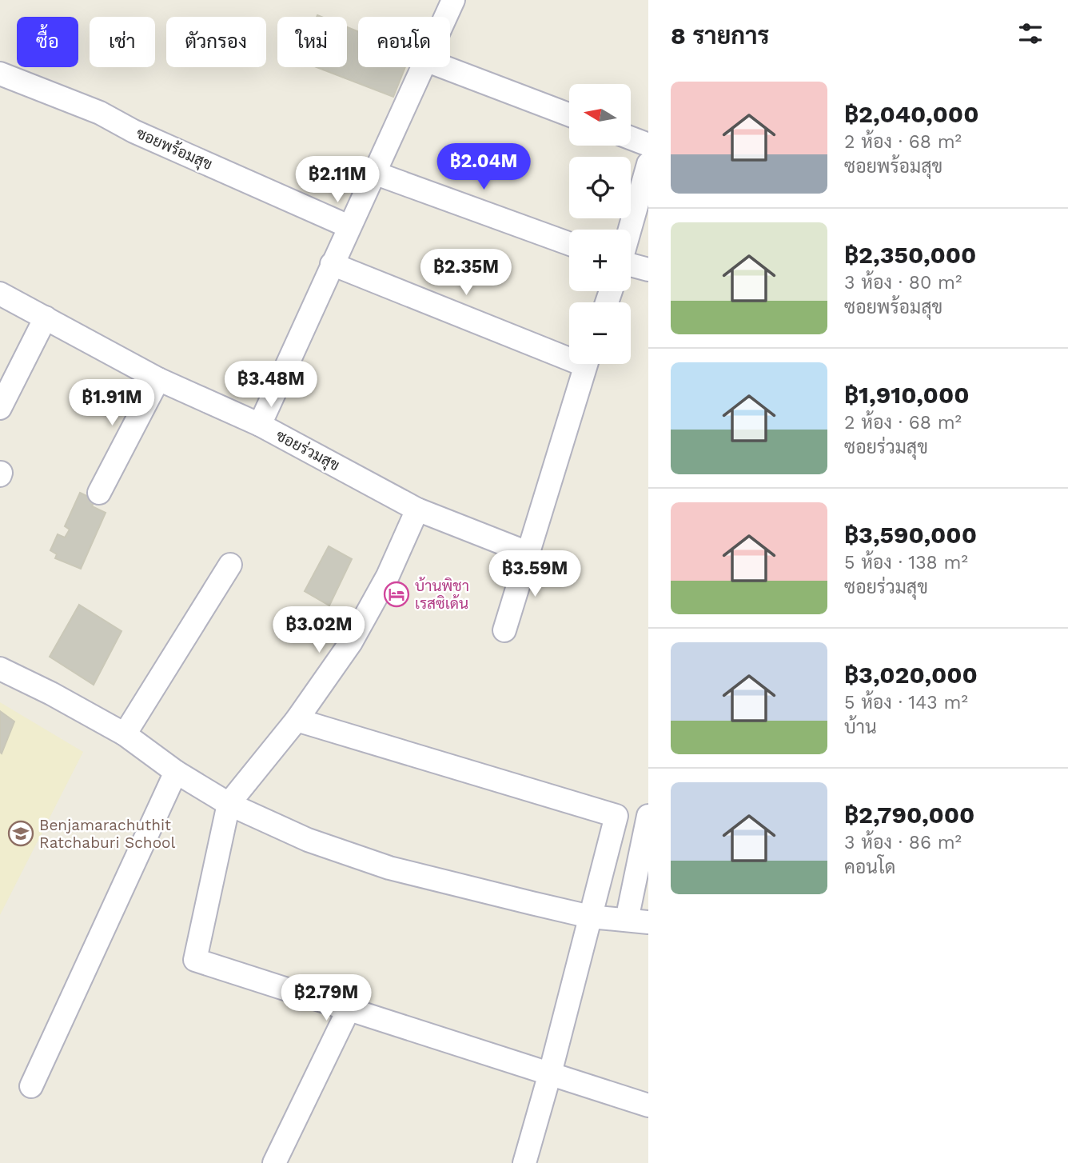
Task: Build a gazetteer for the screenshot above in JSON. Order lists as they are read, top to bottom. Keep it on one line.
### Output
{"streets":{"street":["ซอยพร้อมสุข","ซอยร่วมสุข"]},"places":{"hotel":["บ้านพิชา เรสซิเด้น"],"school or university":["Benjamarachuthit Ratchaburi School"]},"north":"left","page":{"heading":"8 รายการ","chip":["ซื้อ","เช่า","ตัวกรอง","ใหม่","คอนโด"],"list":[{"name":"฿2,040,000","note":"2 ห้อง · 68 m² · ซอยพร้อมสุข"},{"name":"฿2,350,000","note":"3 ห้อง · 80 m² · ซอยพร้อมสุข"},{"name":"฿1,910,000","note":"2 ห้อง · 68 m² · ซอยร่วมสุข"},{"name":"฿3,590,000","note":"5 ห้อง · 138 m² · ซอยร่วมสุข"},{"name":"฿3,020,000","note":"5 ห้อง · 143 m² · บ้าน"},{"name":"฿2,790,000","note":"3 ห้อง · 86 m² · คอนโด"}],"map_buttons":["+","−"],"price":["฿2.04M","฿2.11M","฿2.35M","฿3.48M","฿1.91M","฿3.59M","฿3.02M","฿2.79M"]}}
